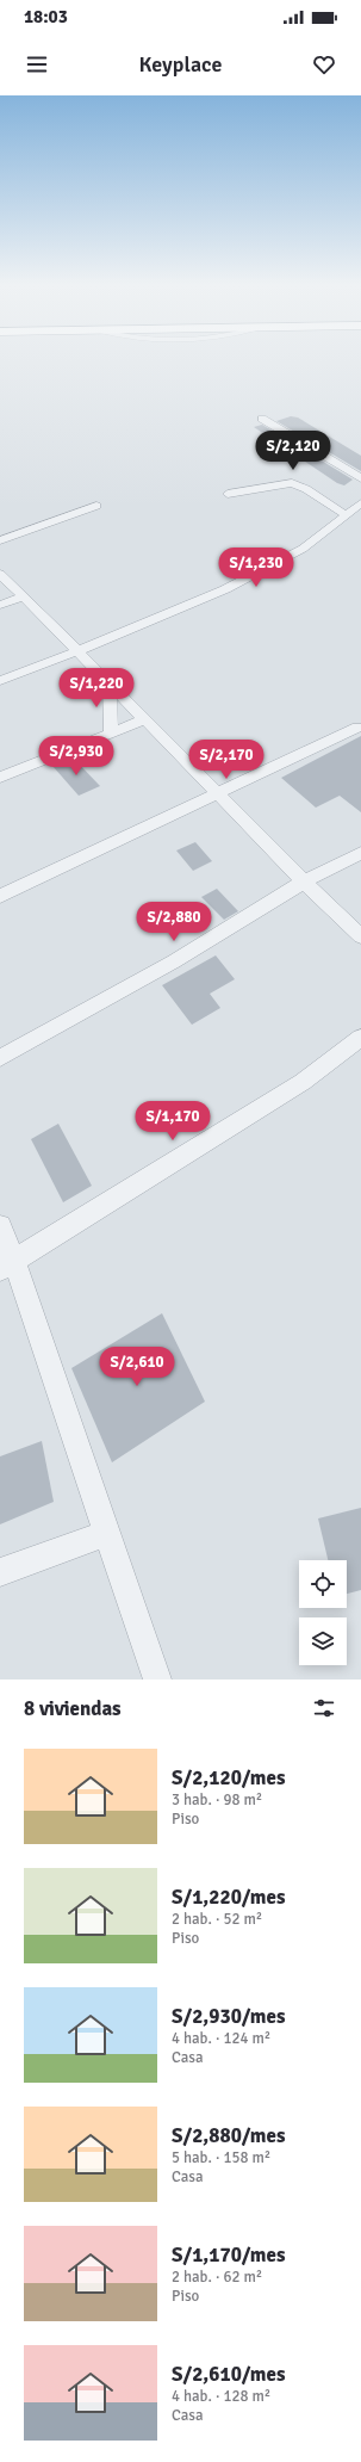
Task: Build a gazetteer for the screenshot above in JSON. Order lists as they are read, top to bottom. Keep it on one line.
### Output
{"page":{"status":"18:03","header":"Keyplace","price":["S/2,120","S/1,230","S/1,220","S/2,930","S/2,170","S/2,880","S/1,170","S/2,610"],"heading":"8 viviendas","list":[{"name":"S/2,120/mes","note":"3 hab. · 98 m² · Piso"},{"name":"S/1,220/mes","note":"2 hab. · 52 m² · Piso"},{"name":"S/2,930/mes","note":"4 hab. · 124 m² · Casa"},{"name":"S/2,880/mes","note":"5 hab. · 158 m² · Casa"},{"name":"S/1,170/mes","note":"2 hab. · 62 m² · Piso"},{"name":"S/2,610/mes","note":"4 hab. · 128 m² · Casa"}]}}
